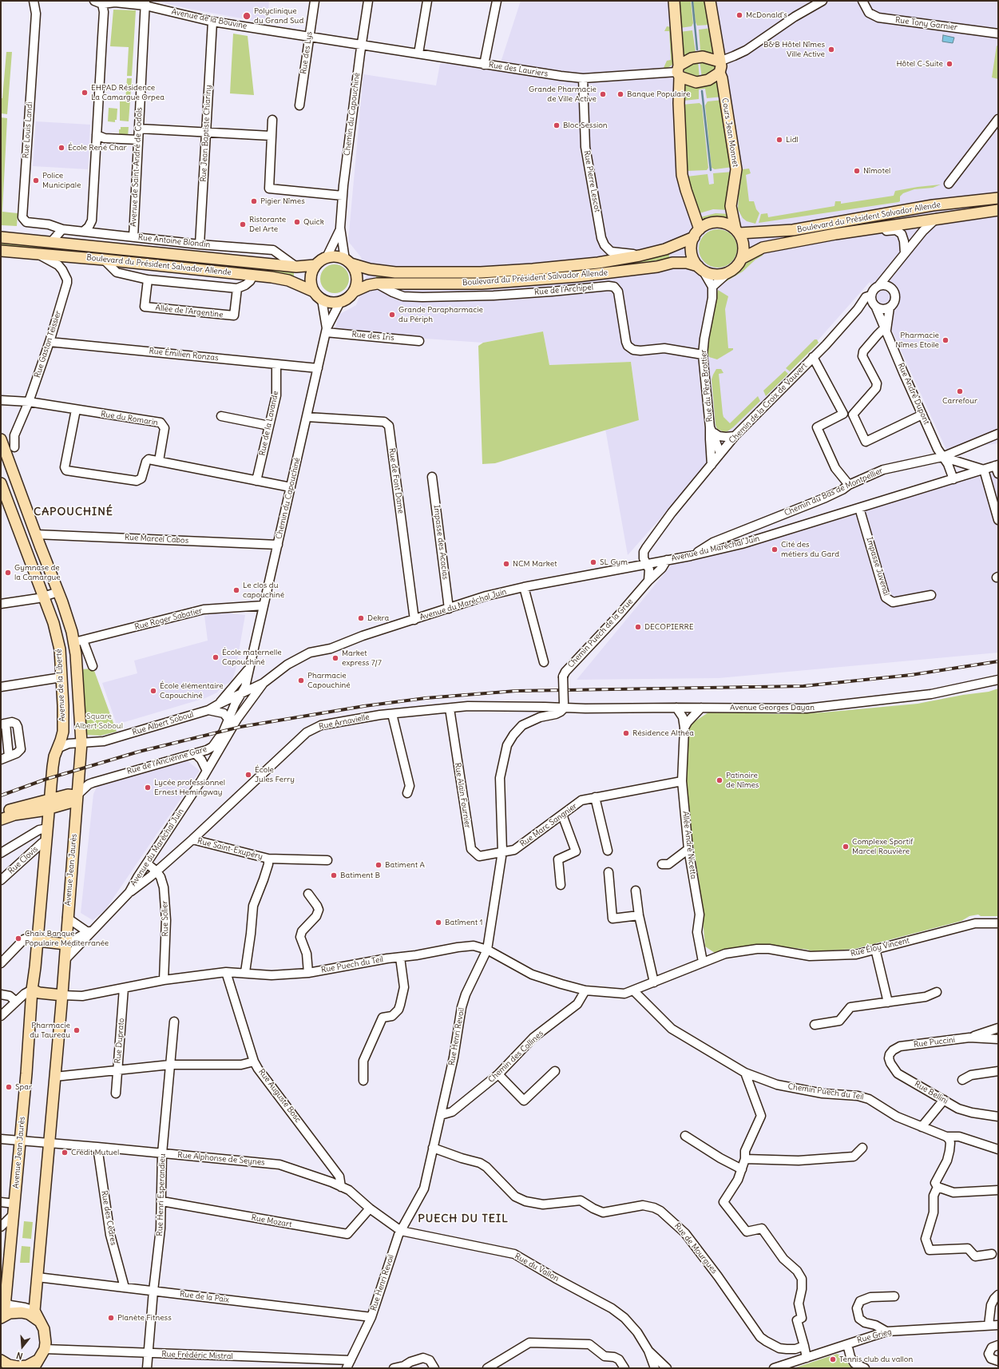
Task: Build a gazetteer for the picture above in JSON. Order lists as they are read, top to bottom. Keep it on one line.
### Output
{"streets":{"main road":["Cours Jean Monnet","Boulevard du Président Salvador Allende","Avenue de la Liberté","Avenue Jean Jaurès"],"street":["Avenue de la Bouvine","Rue Tony Garnier","Rue des Lys","Rue des Lauriers","Chemin du Capouchiné","Rue Louis Landi","Rue Jean Baptiste Chiariny","Avenue de Saint-André de Codols","Rue Pierre Lescot","Rue Antoine Blondin","Rue de l'Archipel","Allée de l'Argentine","Rue des Iris","Rue Gaston Teissier","Rue Émilien Ronzas","Rue du Père Brottier","Rue André Dupont","Chemin de la Croix de Vauvert","Rue du Romarin","Rue de la Lavande","Rue de Font Dame","Chemin du Bas de Montpellier","Rue Marcel Cabos","Impasse des Acacias","Avenue du Maréchal Juin","Impasse Juvenal","Rue Roger Sabatier","Chemin Puech de la Grue","Avenue Georges Dayan","Rue Arnavielle","Rue Albert Soboul","Rue de l'Ancienne Gare","Rue Alain Fournier","Rue Marc Sangnier","Allée André Nicetta","Rue Saint-Exupéry","Rue Clovis","Rue Solier","Rue Éloy Vincent","Rue Puech du Teil","Rue Henri Revoil","Rue Duprato","Rue Puccini","Chemin des Collines","Chemin Puech du Teil","Rue Bellini","Rue Auguste Bosc","Rue Alphonse de Seynes","Rue Henri Esperandieu","Rue des Cèdres","Rue Mozart","Rue de Mourgues","Rue du Vallon","Rue de la Paix","Rue Grieg","Rue Frédéric Mistral"]},"crossings":[["Avenue de la Bouvine","Rue des Lys"],["Avenue de la Bouvine","Rue des Lauriers"],["Avenue de la Bouvine","Chemin du Capouchiné"],["Avenue de la Bouvine","Rue Jean Baptiste Chiariny"],["Avenue de la Bouvine","Avenue de Saint-André de Codols"],["Rue des Lauriers","Chemin du Capouchiné"],["Rue des Lauriers","Rue Pierre Lescot"],["Chemin du Capouchiné","Boulevard du Président Salvador Allende"],["Chemin du Capouchiné","Rue des Iris"],["Chemin du Capouchiné","Rue Émilien Ronzas"],["Chemin du Capouchiné","Rue de Font Dame"],["Chemin du Capouchiné","Rue Marcel Cabos"],["Chemin du Capouchiné","Rue Roger Sabatier"],["Chemin du Capouchiné","Rue Albert Soboul"],["Chemin du Capouchiné","Rue de l'Ancienne Gare"],["Rue Louis Landi","Rue Antoine Blondin"],["Cours Jean Monnet","Boulevard du Président Salvador Allende"],["Rue Jean Baptiste Chiariny","Rue Antoine Blondin"],["Avenue de Saint-André de Codols","Rue Antoine Blondin"],["Rue Pierre Lescot","Boulevard du Président Salvador Allende"],["Boulevard du Président Salvador Allende","Rue Antoine Blondin"],["Boulevard du Président Salvador Allende","Rue de l'Archipel"],["Boulevard du Président Salvador Allende","Rue Gaston Teissier"],["Rue de l'Archipel","Rue du Père Brottier"],["Rue Gaston Teissier","Rue Émilien Ronzas"],["Rue Gaston Teissier","Rue du Romarin"],["Rue Émilien Ronzas","Rue de la Lavande"],["Rue du Père Brottier","Chemin de la Croix de Vauvert"],["Rue André Dupont","Chemin de la Croix de Vauvert"],["Rue André Dupont","Chemin du Bas de Montpellier"],["Rue André Dupont","Avenue du Maréchal Juin"],["Chemin de la Croix de Vauvert","Avenue du Maréchal Juin"],["Rue de Font Dame","Avenue du Maréchal Juin"],["Chemin du Bas de Montpellier","Avenue du Maréchal Juin"],["Rue Marcel Cabos","Avenue de la Liberté"],["Impasse des Acacias","Avenue du Maréchal Juin"],["Avenue du Maréchal Juin","Impasse Juvenal"],["Avenue du Maréchal Juin","Chemin Puech de la Grue"],["Avenue du Maréchal Juin","Rue Arnavielle"],["Avenue du Maréchal Juin","Rue Albert Soboul"],["Avenue du Maréchal Juin","Rue de l'Ancienne Gare"],["Avenue du Maréchal Juin","Avenue Jean Jaurès"],["Avenue du Maréchal Juin","Rue Solier"],["Rue Roger Sabatier","Avenue de la Liberté"],["Chemin Puech de la Grue","Avenue Georges Dayan"],["Chemin Puech de la Grue","Rue Arnavielle"],["Chemin Puech de la Grue","Rue Henri Revoil"],["Avenue de la Liberté","Rue Albert Soboul"],["Avenue de la Liberté","Rue de l'Ancienne Gare"],["Avenue de la Liberté","Avenue Jean Jaurès"],["Avenue Georges Dayan","Rue Arnavielle"],["Avenue Georges Dayan","Allée André Nicetta"],["Avenue Georges Dayan","Rue Henri Revoil"],["Rue Arnavielle","Rue Alain Fournier"],["Rue Arnavielle","Rue Saint-Exupéry"],["Rue Arnavielle","Rue Solier"],["Rue Arnavielle","Rue Henri Revoil"],["Rue de l'Ancienne Gare","Avenue Jean Jaurès"],["Rue Alain Fournier","Rue Marc Sangnier"],["Rue Alain Fournier","Rue Henri Revoil"],["Rue Marc Sangnier","Allée André Nicetta"],["Rue Marc Sangnier","Rue Henri Revoil"],["Allée André Nicetta","Rue Éloy Vincent"],["Rue Saint-Exupéry","Rue Puech du Teil"],["Rue Clovis","Avenue Jean Jaurès"],["Avenue Jean Jaurès","Rue Puech du Teil"],["Avenue Jean Jaurès","Rue Auguste Bosc"],["Avenue Jean Jaurès","Rue Alphonse de Seynes"],["Avenue Jean Jaurès","Rue de la Paix"],["Rue Solier","Rue Puech du Teil"],["Rue Éloy Vincent","Rue Puech du Teil"],["Rue Éloy Vincent","Chemin Puech du Teil"],["Rue Puech du Teil","Rue Henri Revoil"],["Rue Puech du Teil","Rue Duprato"],["Rue Puech du Teil","Chemin des Collines"],["Rue Puech du Teil","Chemin Puech du Teil"],["Rue Henri Revoil","Chemin des Collines"],["Rue Henri Revoil","Rue de Mourgues"],["Rue Henri Revoil","Rue du Vallon"],["Rue Henri Revoil","Rue de la Paix"],["Rue Henri Revoil","Rue Frédéric Mistral"],["Rue Duprato","Rue Auguste Bosc"],["Rue Puccini","Rue Bellini"],["Rue Auguste Bosc","Rue Alphonse de Seynes"],["Rue Auguste Bosc","Rue Henri Esperandieu"],["Rue Alphonse de Seynes","Rue Henri Esperandieu"],["Rue Alphonse de Seynes","Rue des Cèdres"],["Rue Henri Esperandieu","Rue Mozart"],["Rue Henri Esperandieu","Rue de la Paix"],["Rue Henri Esperandieu","Rue Frédéric Mistral"],["Rue des Cèdres","Rue de la Paix"]],"districts":["CAPOUCHINÉ","PUECH DU TEIL"],"parks":["Square Albert Soboul"],"places":["McDonald's","Polyclinique du Grand Sud","B&B Hôtel Nîmes Ville Active","Hôtel C-Suite","EHPAD Résidence La Camargue Orpea","Grande Pharmacie de Ville Active","Banque Populaire","Bloc Session","Lidl","École René Char","Nîmotel","Police Municipale","Pigier Nîmes","Quick","Ristorante Del Arte","Grande Parapharmacie du Périph","Pharmacie Nîmes Etoile","Carrefour","Cité des métiers du Gard","SL Gym","NCM Market","Gymnase de la Camargue","Le clos du capouchiné","Dekra","DECOPIERRE","École maternelle Capouchiné","Market express 7/7","Pharmacie Capouchiné","École élémentaire Capouchiné","Résidence Althéa","École Jules Ferry","Patinoire de Nîmes","Lycée professionnel Ernest Hemingway","Complexe Sportif Marcel Rouvière","Batiment A","Batiment B","Batîment 1","Chaix Banque Populaire Méditerranée","Pharmacie du Taureau","Spar","Crédit Mutuel","Planète Fitness","Tennis club du vallon"],"north":"bottom"}
